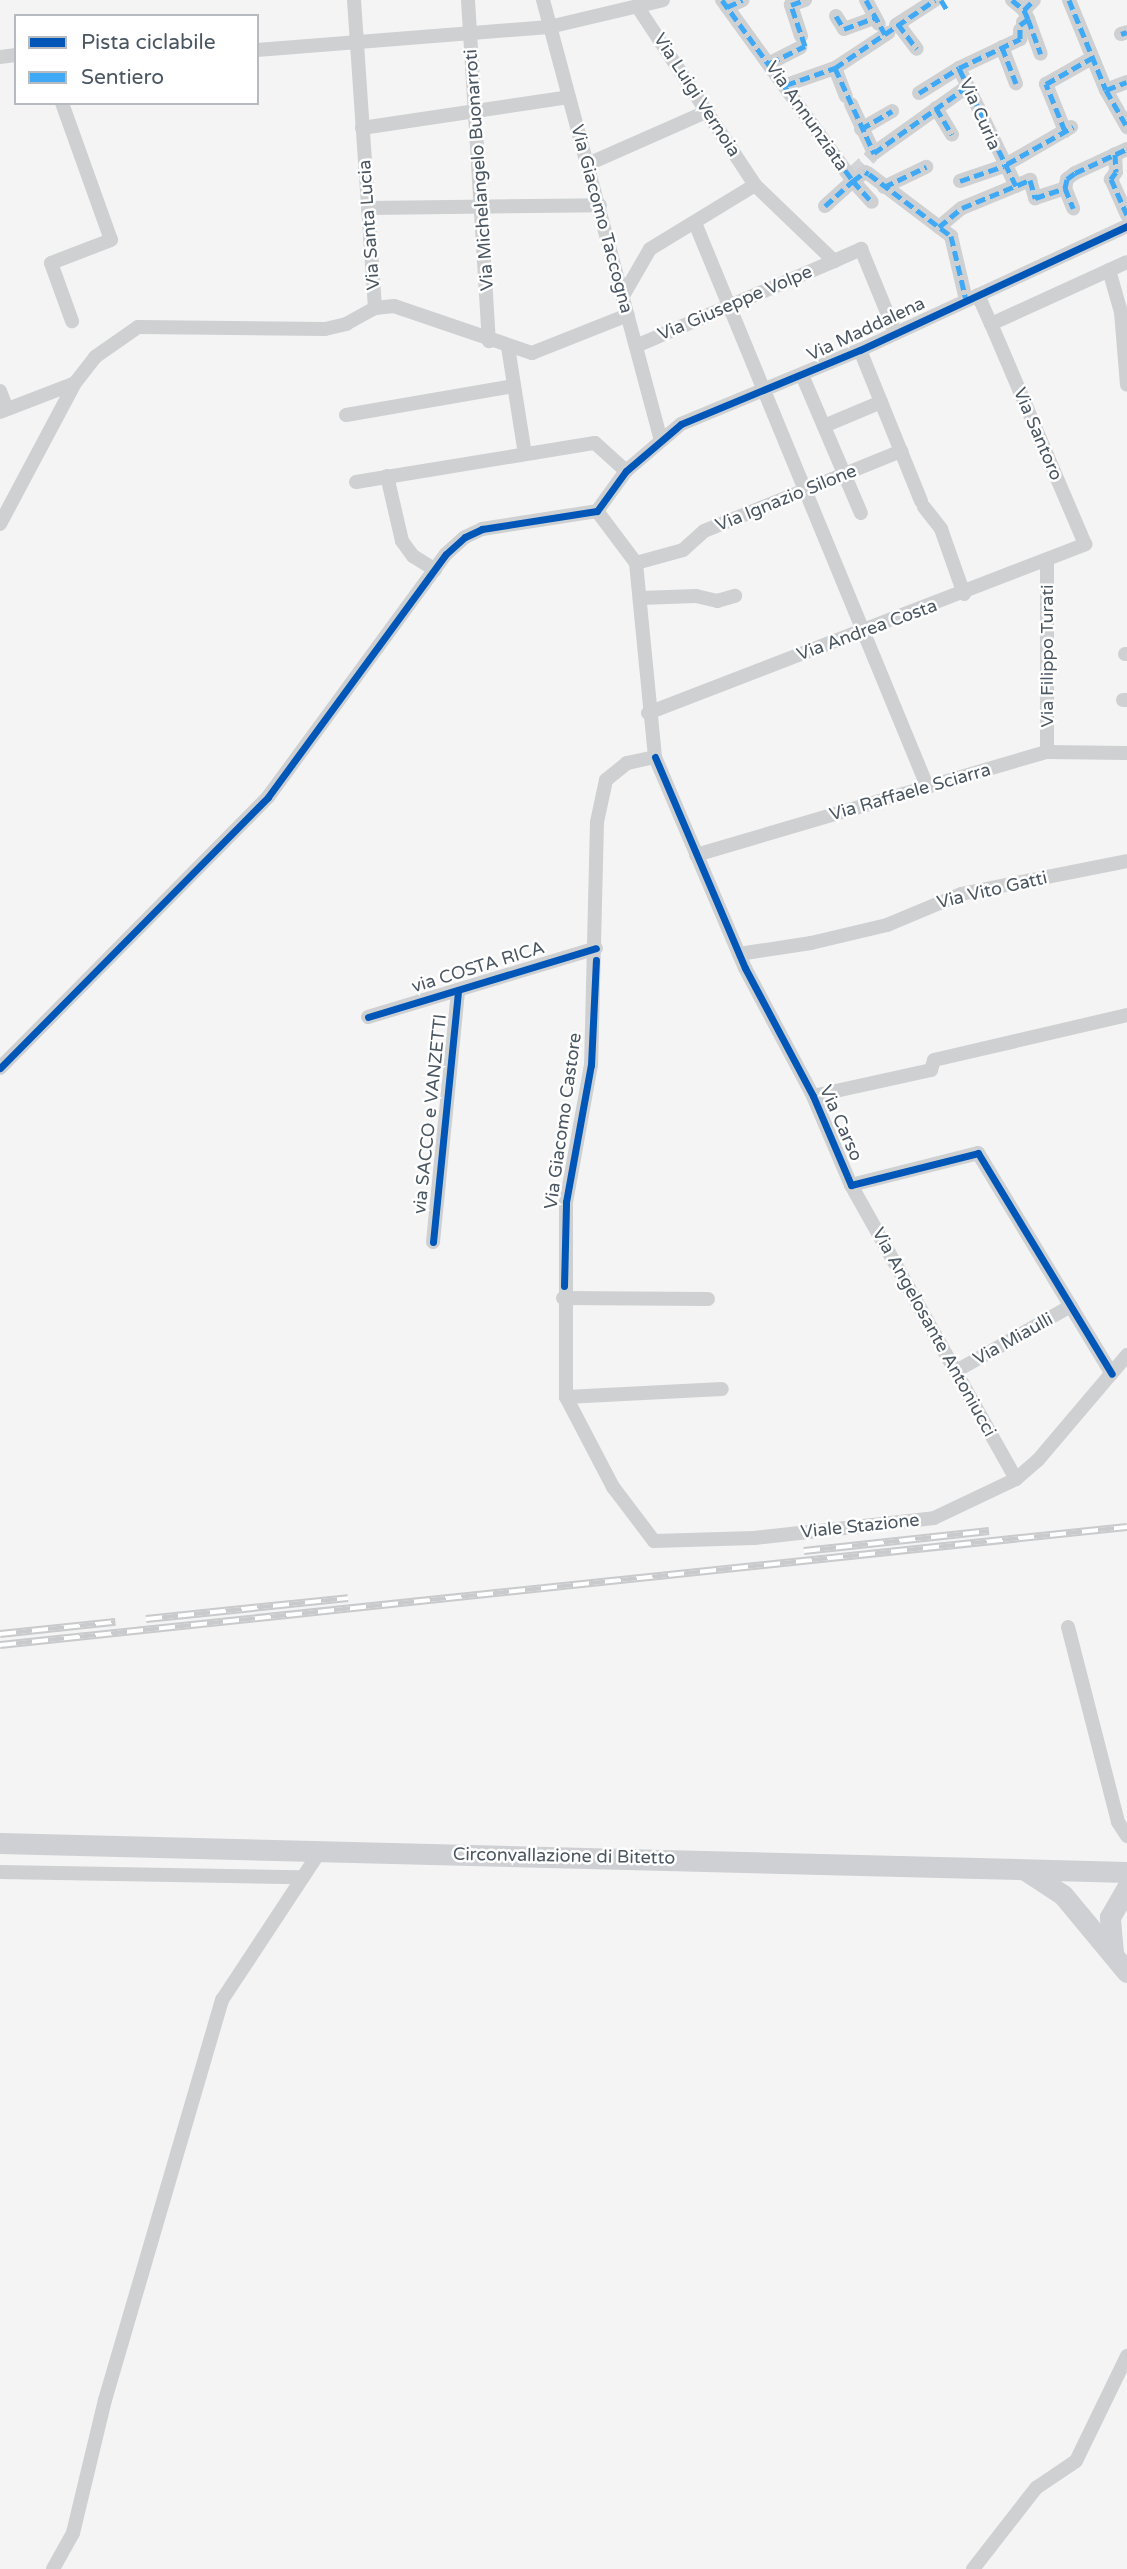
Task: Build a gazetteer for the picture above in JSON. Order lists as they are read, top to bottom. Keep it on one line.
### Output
{"streets":{"main road":["Circonvallazione di Bitetto"],"street":["Via Luigi Vernoia","Via Curia","Via Annunziata","Via Michelangelo Buonarroti","Via Giacomo Taccogna","Via Santa Lucia","Via Giuseppe Volpe","Via Maddalena","Via Santoro","Via Ignazio Silone","Via Andrea Costa","Via Filippo Turati","Via Raffaele Sciarra","Via Vito Gatti","via COSTA RICA","via SACCO e VANZETTI","Via Giacomo Castore","Via Carso","Via Angelosante Antoniucci","Via Miaulli","Viale Stazione"]},"crossings":[["Via Luigi Vernoia","Via Giuseppe Volpe"],["Via Annunziata","Via Maddalena"],["Via Michelangelo Buonarroti","Via Santa Lucia"],["Via Giacomo Taccogna","Via Santa Lucia"],["Via Giacomo Taccogna","Via Giuseppe Volpe"],["Via Giacomo Taccogna","Via Maddalena"],["Via Giuseppe Volpe","Via Maddalena"],["Via Santoro","Via Andrea Costa"],["Via Andrea Costa","Via Filippo Turati"],["Via Filippo Turati","Via Raffaele Sciarra"],["Via Raffaele Sciarra","Via Carso"],["Via Vito Gatti","Via Carso"],["via COSTA RICA","via SACCO e VANZETTI"],["via COSTA RICA","Via Giacomo Castore"],["Via Giacomo Castore","Via Carso"],["Via Giacomo Castore","Viale Stazione"],["Via Carso","Via Angelosante Antoniucci"],["Via Carso","Via Miaulli"],["Via Carso","Viale Stazione"],["Via Angelosante Antoniucci","Via Miaulli"],["Via Angelosante Antoniucci","Viale Stazione"]],"legend":["Pista ciclabile","Sentiero"]}
